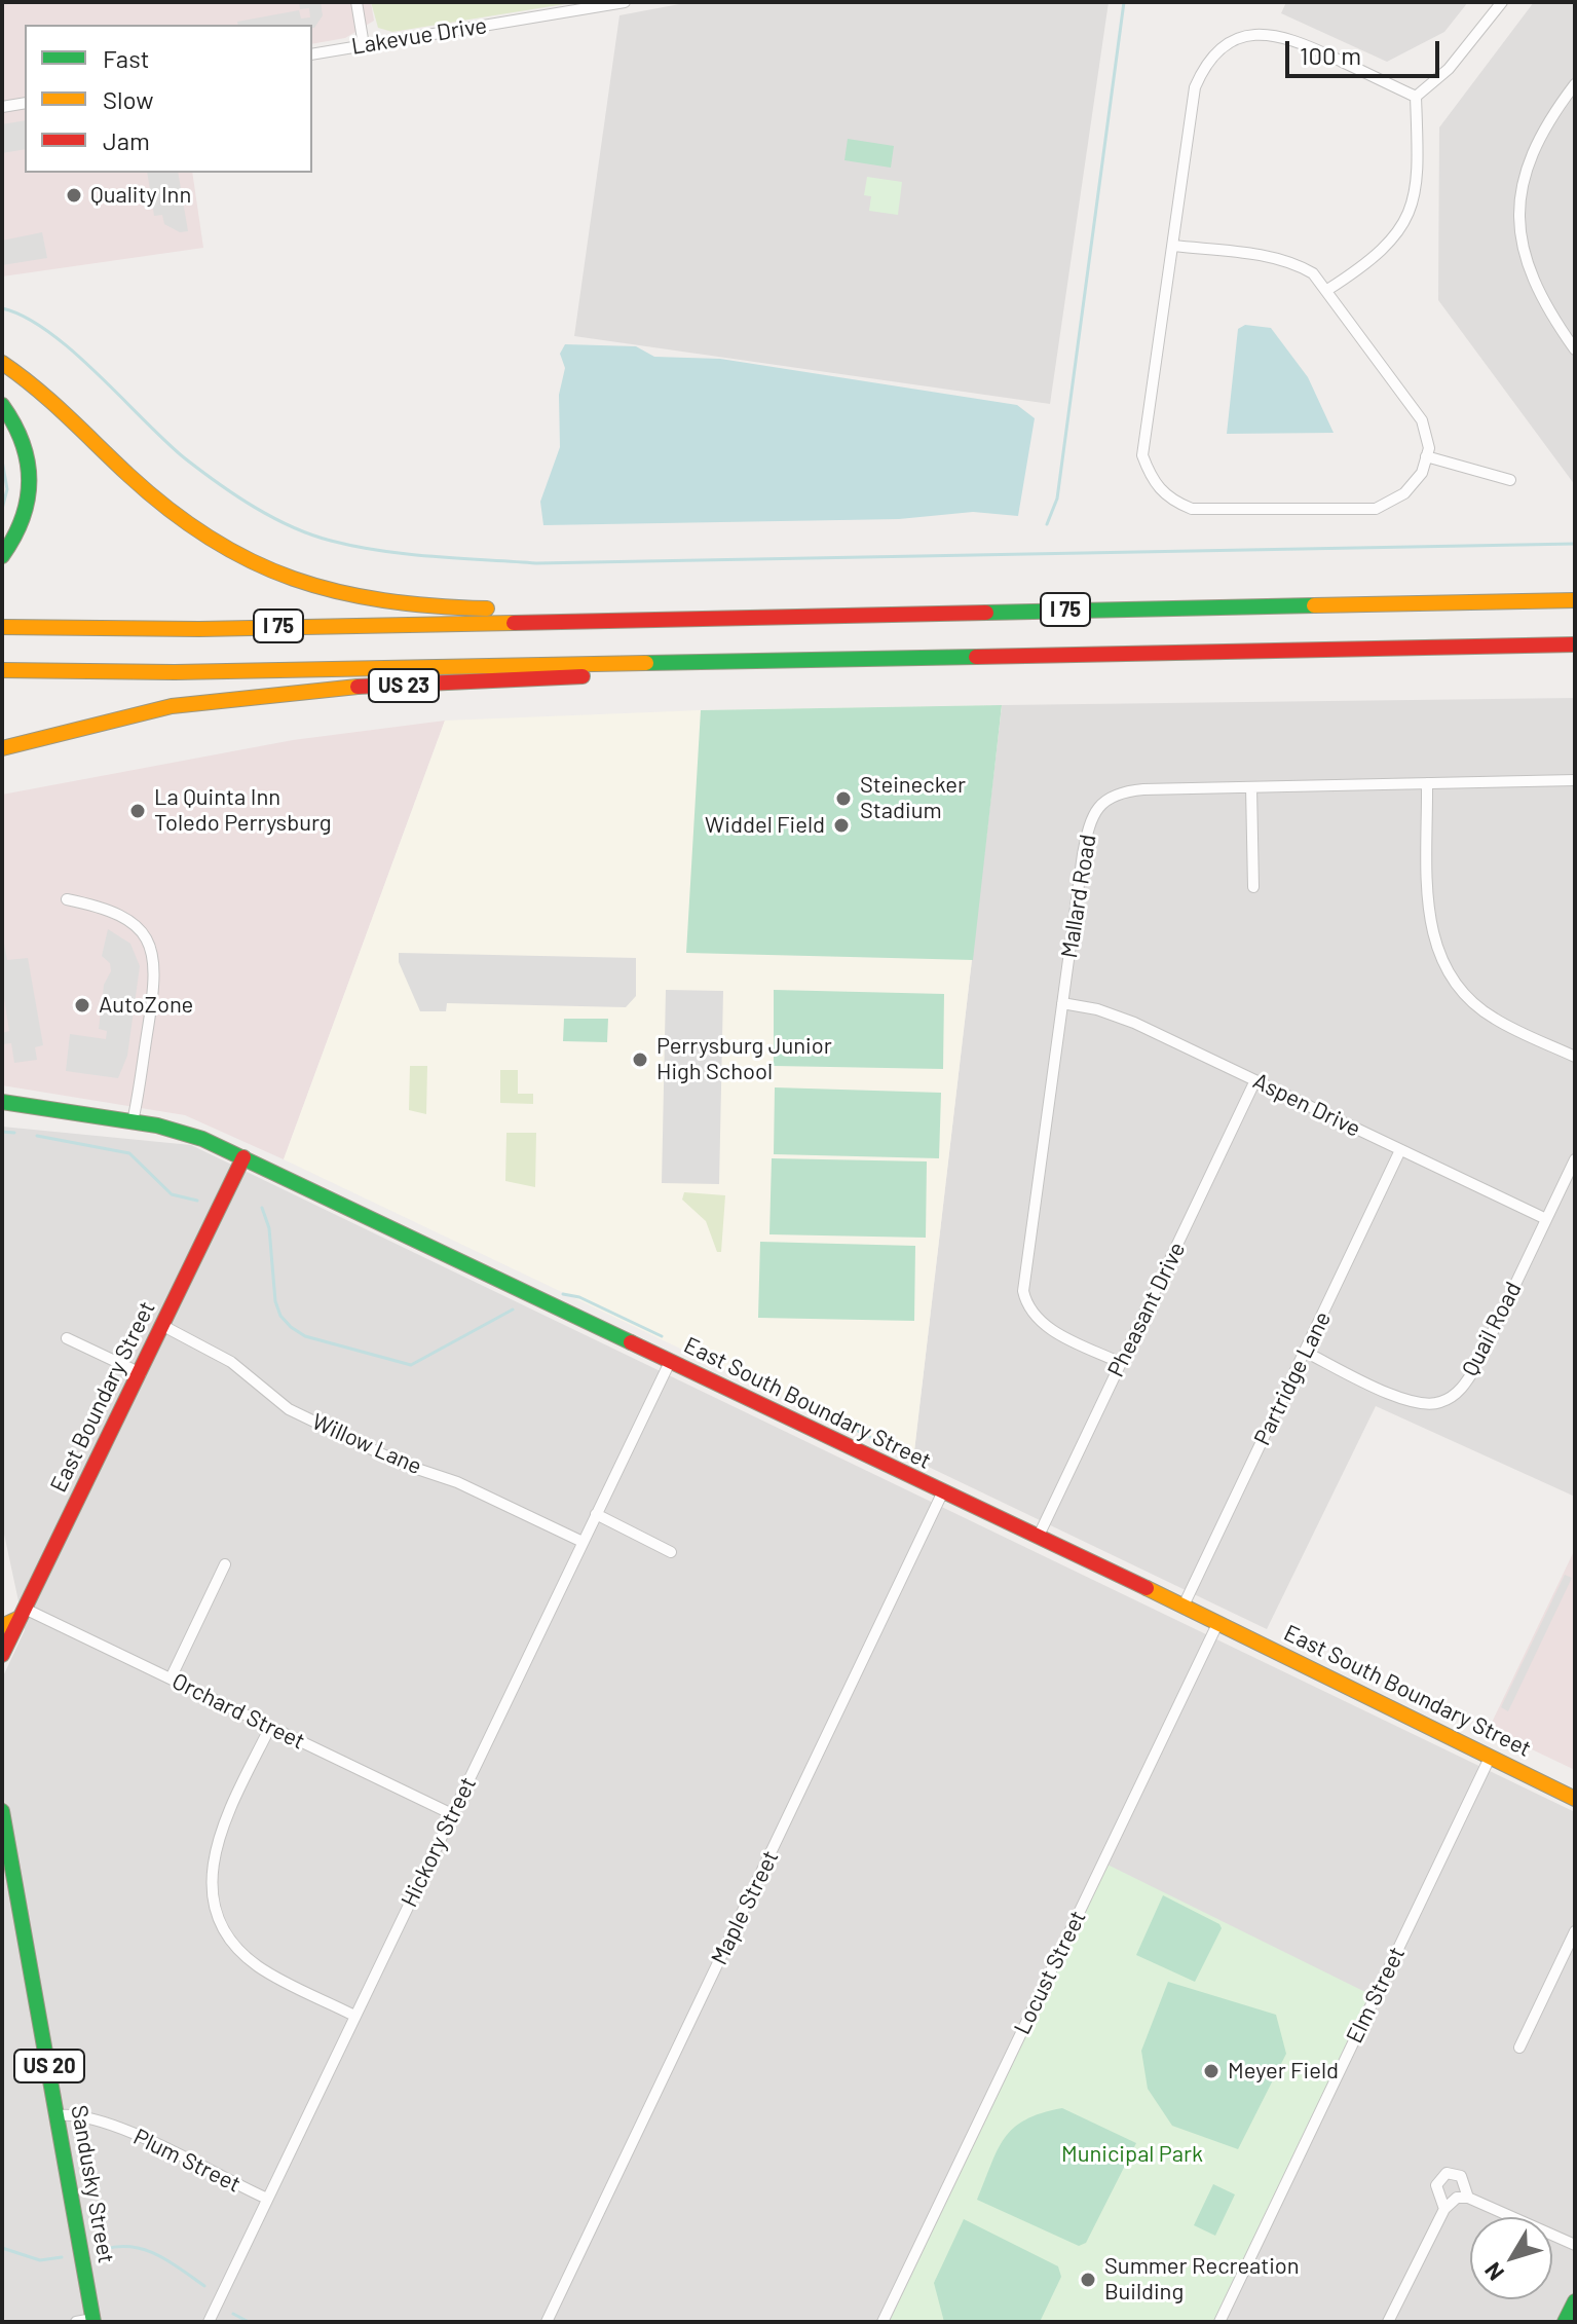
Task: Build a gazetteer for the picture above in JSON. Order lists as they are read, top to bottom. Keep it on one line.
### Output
{"streets":{"main road":["I 75","US 23","East Boundary Street","East South Boundary Street","US 20","Sandusky Street"],"street":["Lakevue Drive","Mallard Road","Aspen Drive","Pheasant Drive","Quail Road","Partridge Lane","Willow Lane","Orchard Street","Hickory Street","Maple Street","Locust Street","Elm Street","Plum Street"]},"crossings":[["I 75","US 23"],["Mallard Road","Aspen Drive"],["Mallard Road","Pheasant Drive"],["Aspen Drive","Pheasant Drive"],["Aspen Drive","Quail Road"],["Aspen Drive","Partridge Lane"],["Pheasant Drive","East South Boundary Street"],["Quail Road","Partridge Lane"],["Partridge Lane","East South Boundary Street"],["East Boundary Street","East South Boundary Street"],["East Boundary Street","Willow Lane"],["East Boundary Street","Orchard Street"],["East South Boundary Street","Hickory Street"],["East South Boundary Street","Maple Street"],["East South Boundary Street","Locust Street"],["East South Boundary Street","Elm Street"],["Willow Lane","Hickory Street"],["Orchard Street","Hickory Street"],["Hickory Street","Plum Street"],["Plum Street","Sandusky Street"]],"parks":["Municipal Park"],"places":["Quality Inn","Steinecker Stadium","La Quinta Inn Toledo Perrysburg","Widdel Field","AutoZone","Perrysburg Junior High School","Meyer Field","Summer Recreation Building"],"legend":["Fast","Slow","Jam"],"scale_bar":"100 m","north":"bottom left"}
